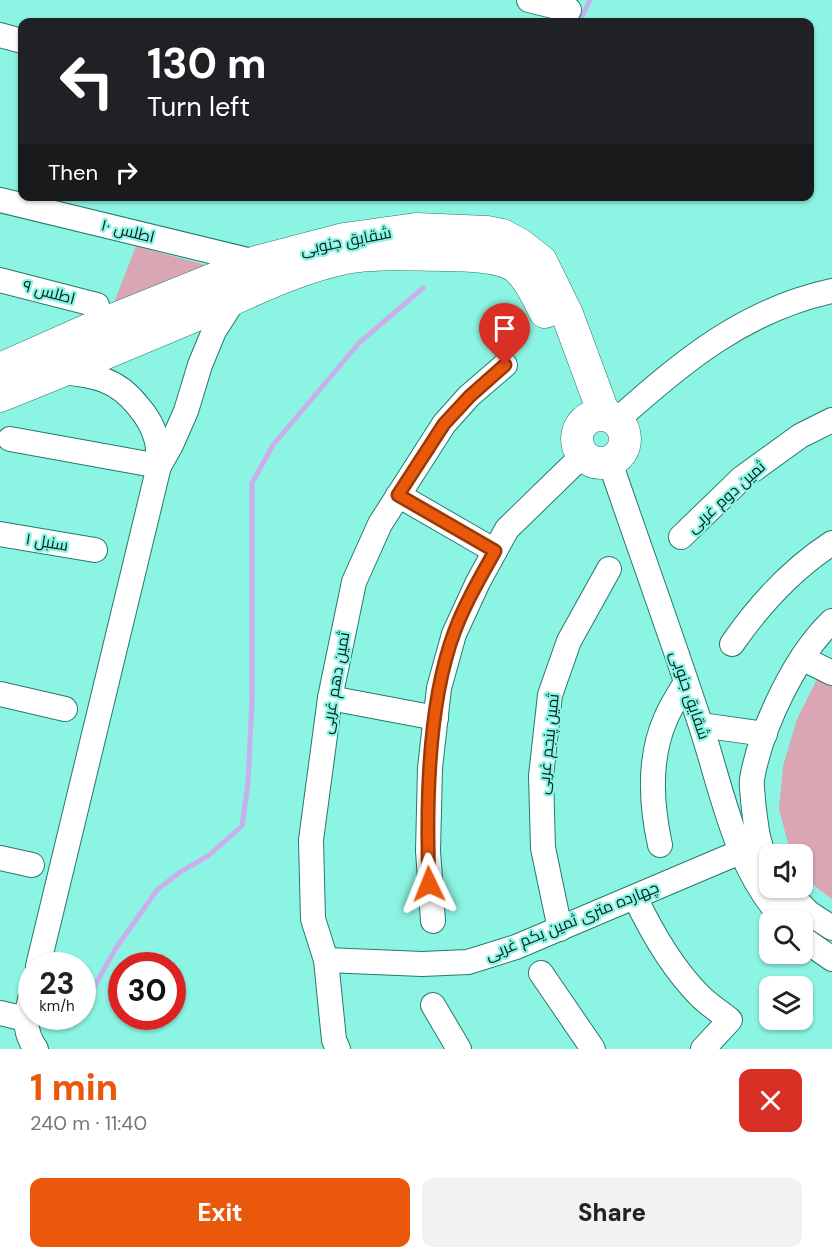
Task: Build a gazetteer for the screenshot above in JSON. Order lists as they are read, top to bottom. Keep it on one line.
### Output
{"streets":{"main road":["شقایق جنوبی"],"street":["اطلس ۱۰","اطلس ۹","ثمین دوم غربی","سنبل ۱","ثمین دهم غربی","ثمین پنجم غربی","چهارده متری ثمین یکم غربی"]},"crossings":[["اطلس ۱۰","شقایق جنوبی"],["شقایق جنوبی","چهارده متری ثمین یکم غربی"],["ثمین دهم غربی","چهارده متری ثمین یکم غربی"],["ثمین پنجم غربی","چهارده متری ثمین یکم غربی"]],"page":{"turn":["130 m","Turn left"],"then":"Then","speed":"23 km/h","limit":"30","heading":["1 min","240 m · 11:40"],"buttons":["Exit","Share"]}}
